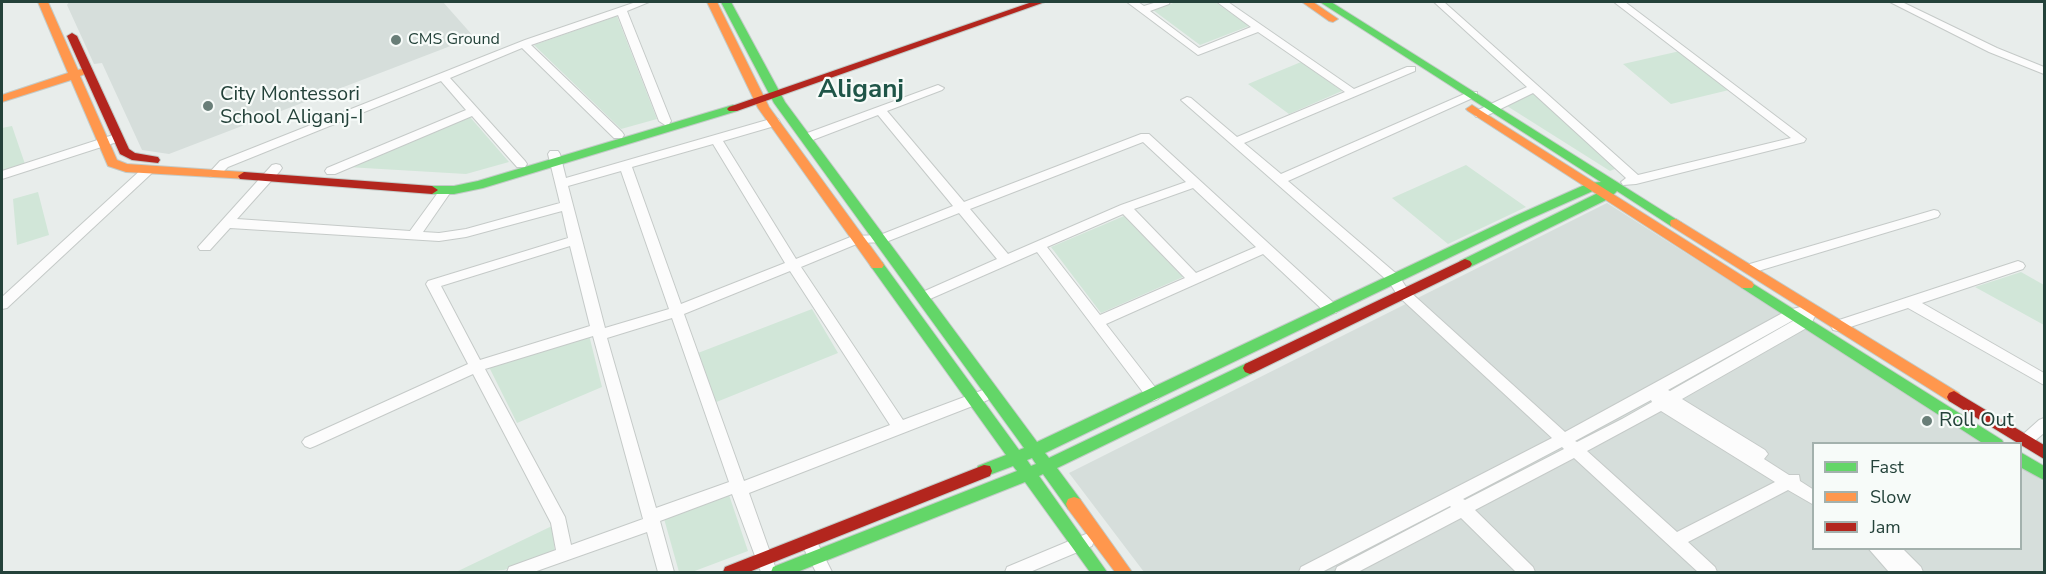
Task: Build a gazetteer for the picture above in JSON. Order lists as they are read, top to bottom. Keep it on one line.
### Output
{"districts":["Aliganj"],"places":["CMS Ground","City Montessori School Aliganj-I","Roll Out"],"legend":["Fast","Slow","Jam"]}
